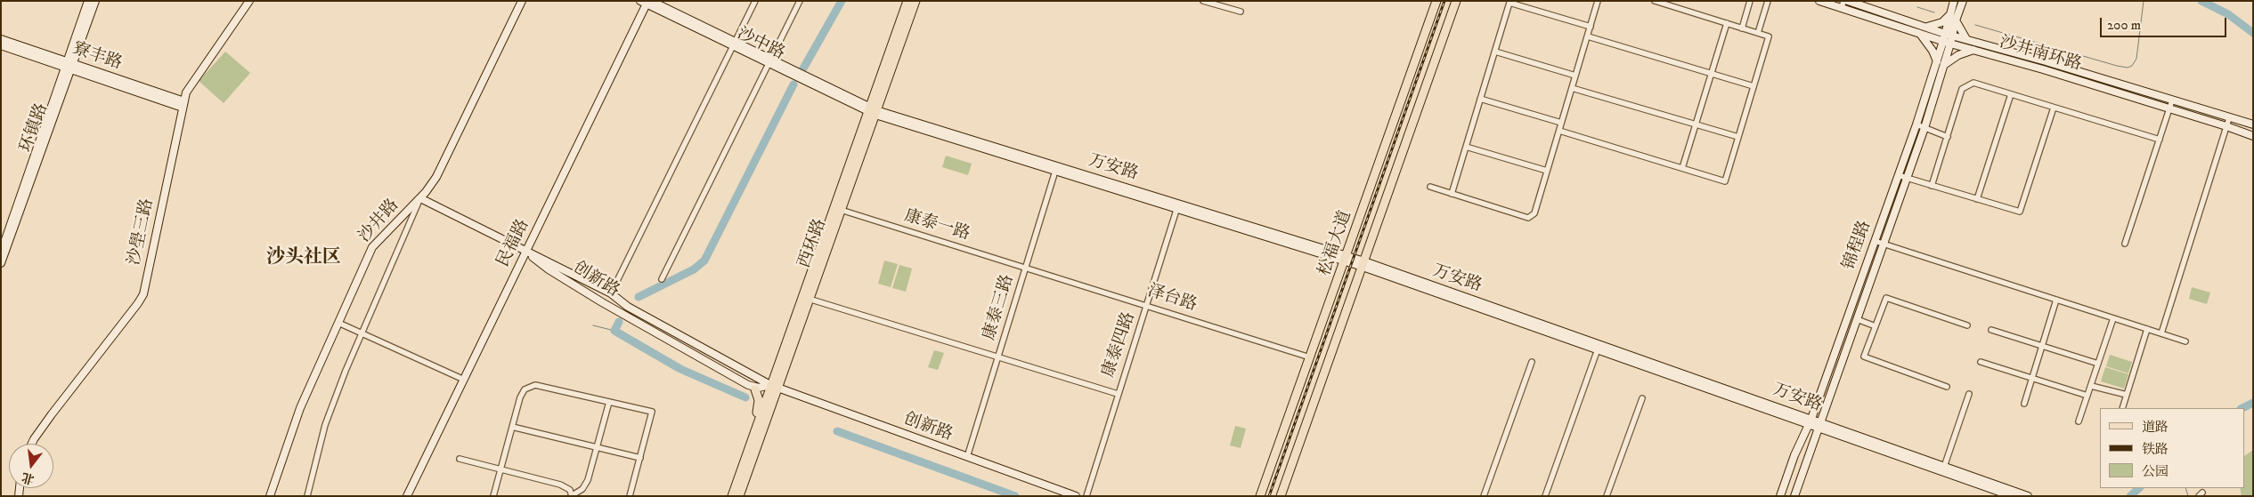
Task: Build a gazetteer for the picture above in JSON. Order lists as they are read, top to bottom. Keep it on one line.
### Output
{"streets":{"main road":["西环路","松福大道"],"street":["沙中路","沙井南环路","寮丰路","环镇路","万安路","沙井路","康泰一路","沙壆三路","民福路","锦程路","创新路","泽台路","康泰三路","康泰四路"]},"crossings":[["沙中路","万安路"],["沙中路","民福路"],["沙中路","西环路"],["沙井南环路","锦程路"],["寮丰路","环镇路"],["寮丰路","沙壆三路"],["万安路","西环路"],["万安路","松福大道"],["万安路","锦程路"],["万安路","康泰三路"],["万安路","康泰四路"],["沙井路","创新路"],["康泰一路","西环路"],["康泰一路","泽台路"],["康泰一路","康泰三路"],["民福路","创新路"],["西环路","创新路"],["松福大道","泽台路"],["创新路","康泰三路"],["泽台路","康泰三路"],["泽台路","康泰四路"]],"districts":["沙头社区"],"legend":["道路","铁路","公园"],"scale_bar":"200 m","north":"bottom"}
